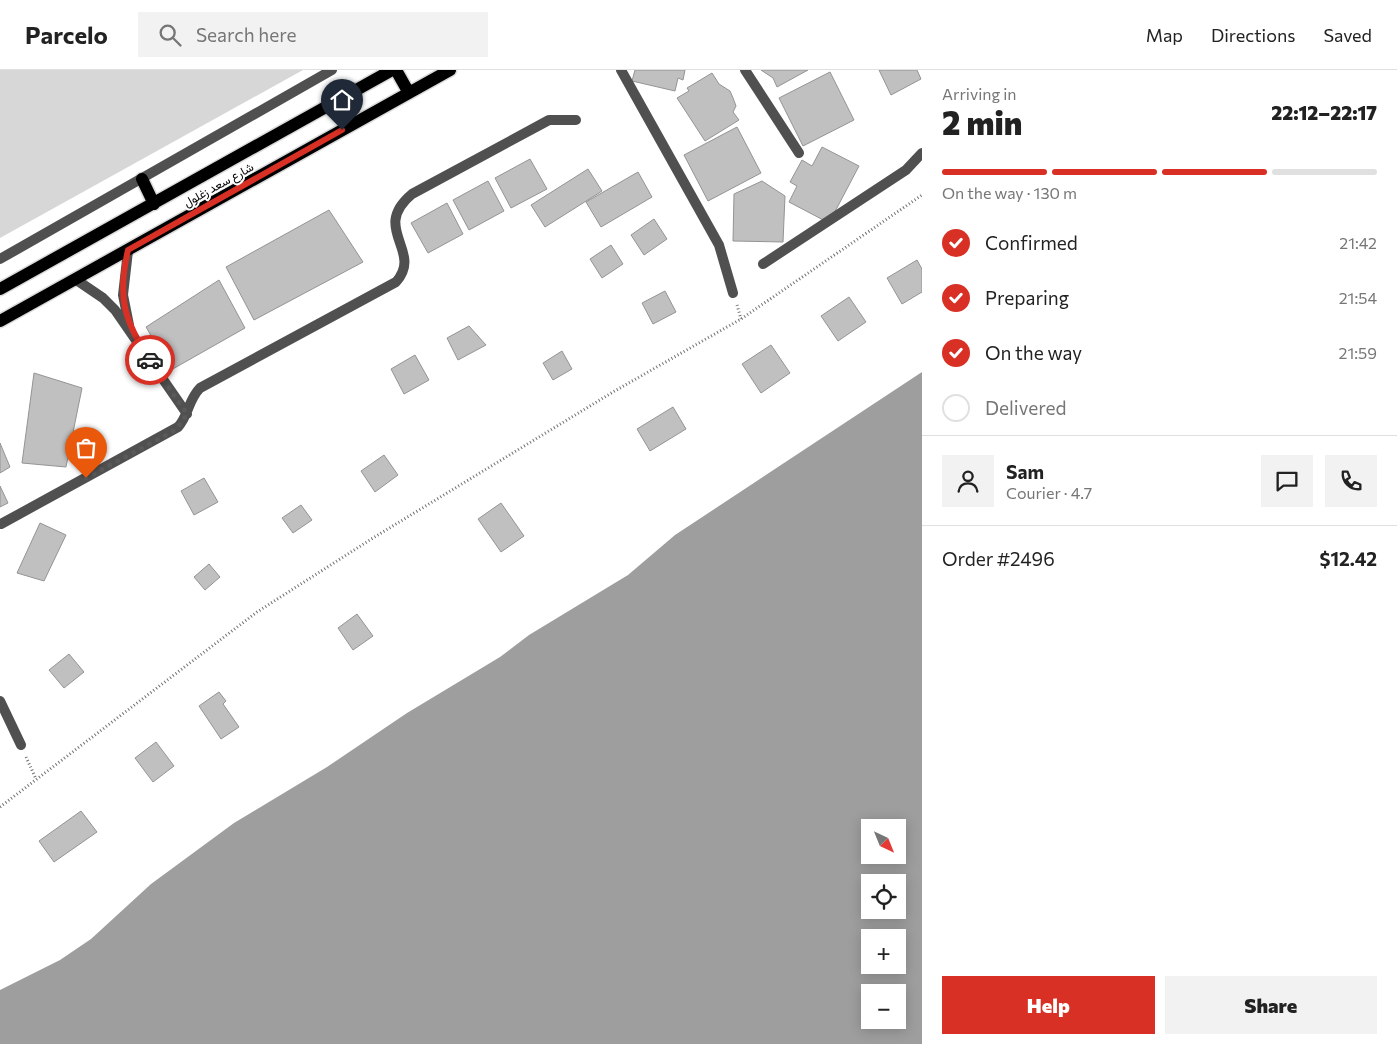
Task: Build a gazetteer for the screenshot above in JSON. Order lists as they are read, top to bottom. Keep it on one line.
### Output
{"streets":{"main road":["شارع سعد زغلول"]},"north":"bottom right","page":{"header":"Parcelo","search":"Search here","nav":["Map","Directions","Saved"],"heading":["2 min","Arriving in","22:12–22:17"],"panel":["Sam","Courier · 4.7","Order #2496","$12.42"],"bar":"On the way · 130 m","list":[["Confirmed","21:42"],["Preparing","21:54"],["On the way","21:59"],"Delivered"],"map_buttons":["+","−"],"buttons":["Help","Share"]}}
